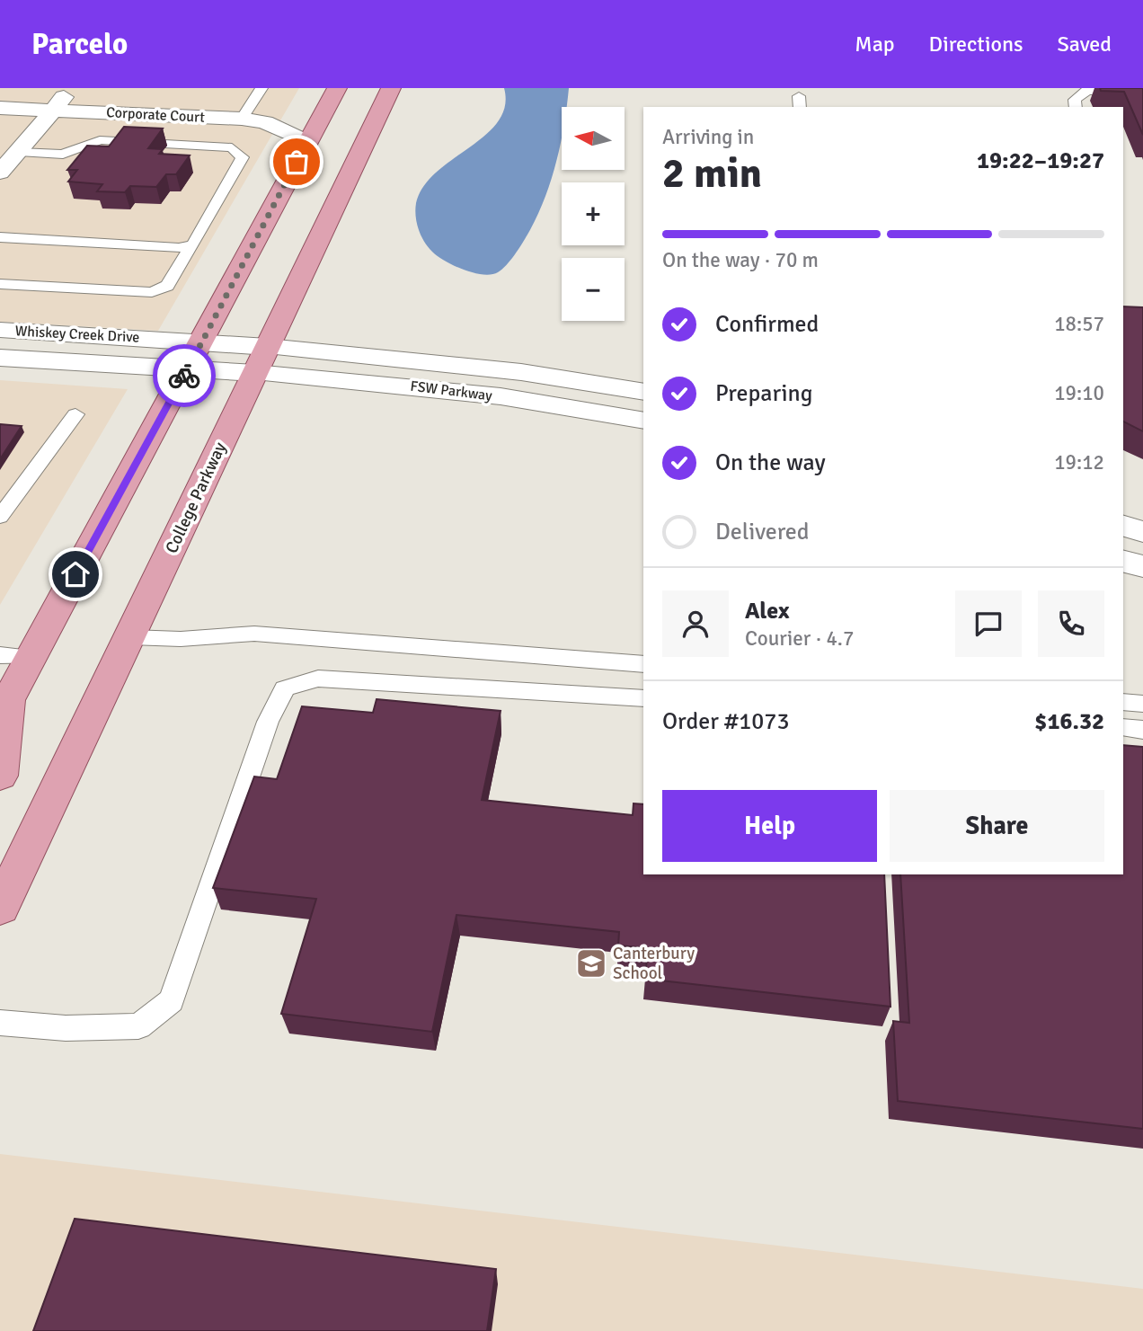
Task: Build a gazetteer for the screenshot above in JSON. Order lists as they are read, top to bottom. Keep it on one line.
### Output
{"streets":{"main road":["College Parkway"],"street":["Corporate Court","Whiskey Creek Drive","FSW Parkway"]},"crossings":[["Whiskey Creek Drive","FSW Parkway"],["Whiskey Creek Drive","College Parkway"],["FSW Parkway","College Parkway"]],"places":{"school or university":["Canterbury School"]},"north":"left","page":{"header":"Parcelo","nav":["Map","Directions","Saved"],"map_buttons":["+","−"],"heading":["2 min","Arriving in","19:22–19:27"],"panel":["Alex","Courier · 4.7","Order #1073","$16.32"],"bar":"On the way · 70 m","list":[["Confirmed","18:57"],["Preparing","19:10"],["On the way","19:12"],"Delivered"],"buttons":["Help","Share"]}}
